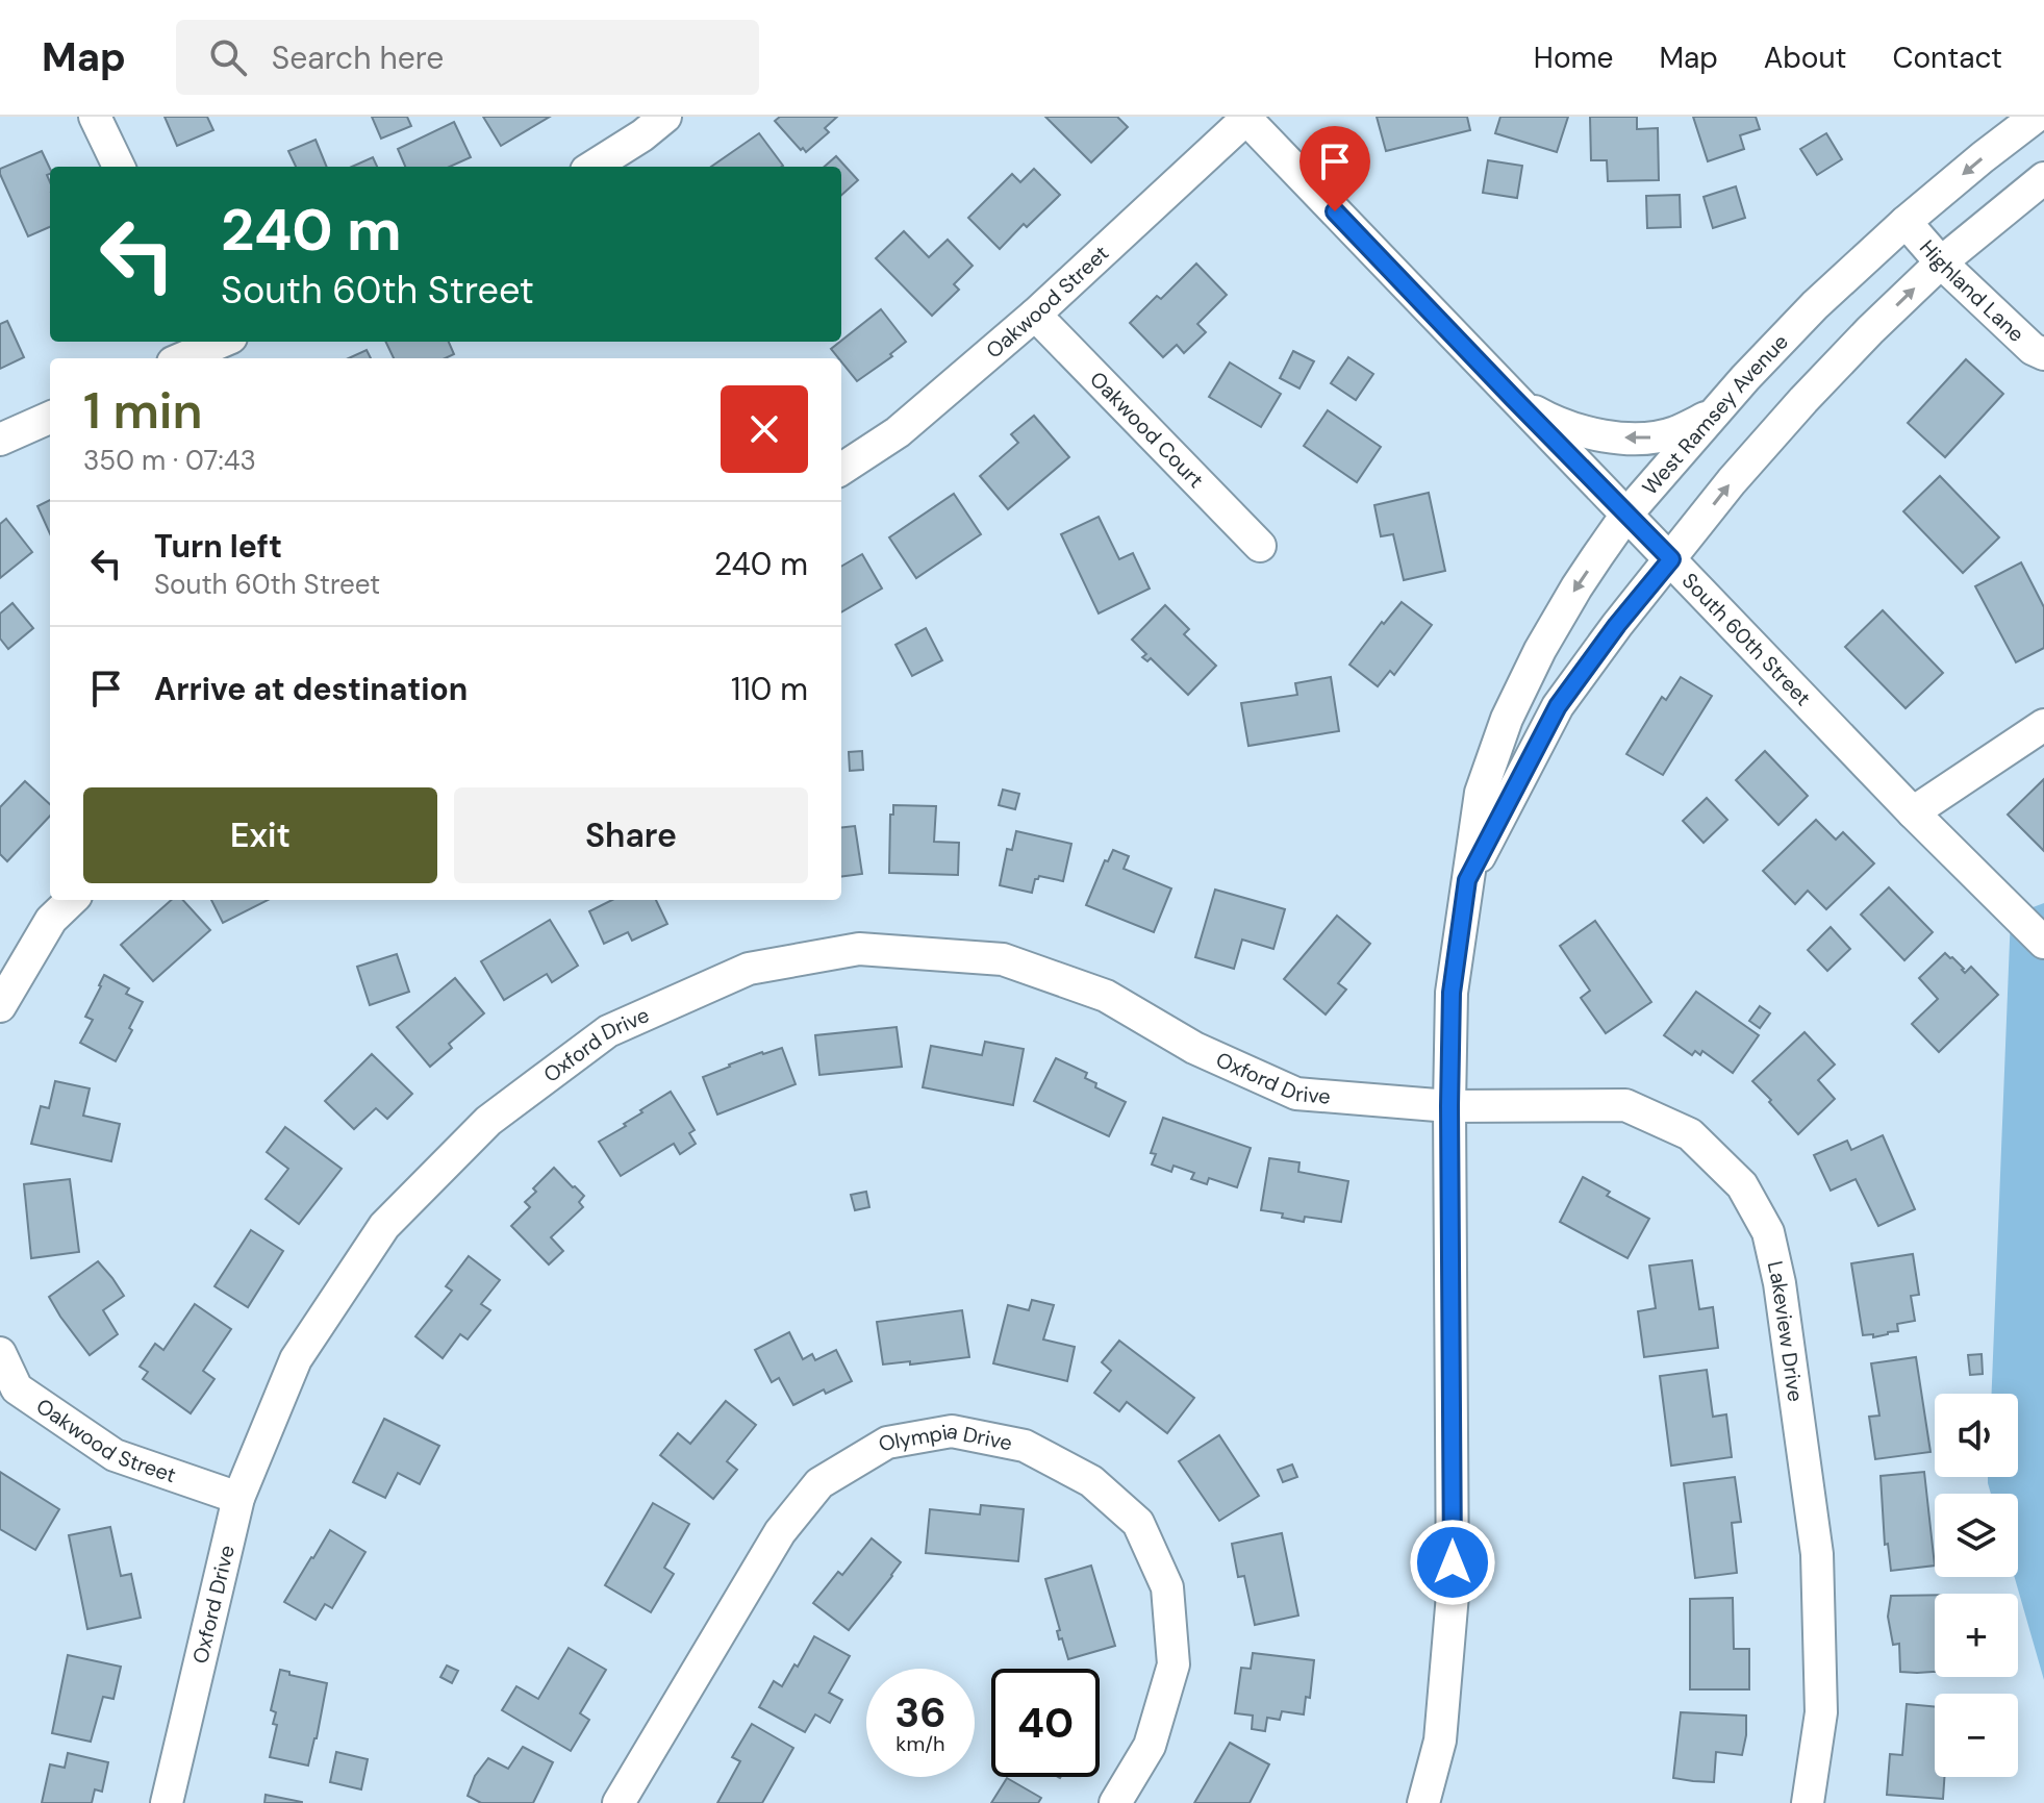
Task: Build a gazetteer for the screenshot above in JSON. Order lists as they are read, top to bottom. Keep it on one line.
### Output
{"streets":{"street":["Highland Lane","Oakwood Street","West Ramsey Avenue","Oakwood Court","South 60th Street","Oxford Drive","Lakeview Drive","Olympia Drive"]},"crossings":[["Highland Lane","West Ramsey Avenue"],["Oakwood Street","Oakwood Court"],["Oakwood Street","South 60th Street"],["Oakwood Street","Oxford Drive"],["West Ramsey Avenue","South 60th Street"],["West Ramsey Avenue","Oxford Drive"],["West Ramsey Avenue","Lakeview Drive"],["Oxford Drive","Lakeview Drive"]],"page":{"header":"Map","search":"Search here","nav":["Home","Map","About","Contact"],"turn":["240 m","South 60th Street"],"heading":["1 min","350 m · 07:43"],"list":[{"name":"Turn left","note":"South 60th Street","value":"240 m"},{"name":"Arrive at destination","value":"110 m"}],"buttons":["Exit","Share"],"map_buttons":["+","−"],"speed":"36 km/h","limit":"40"}}
